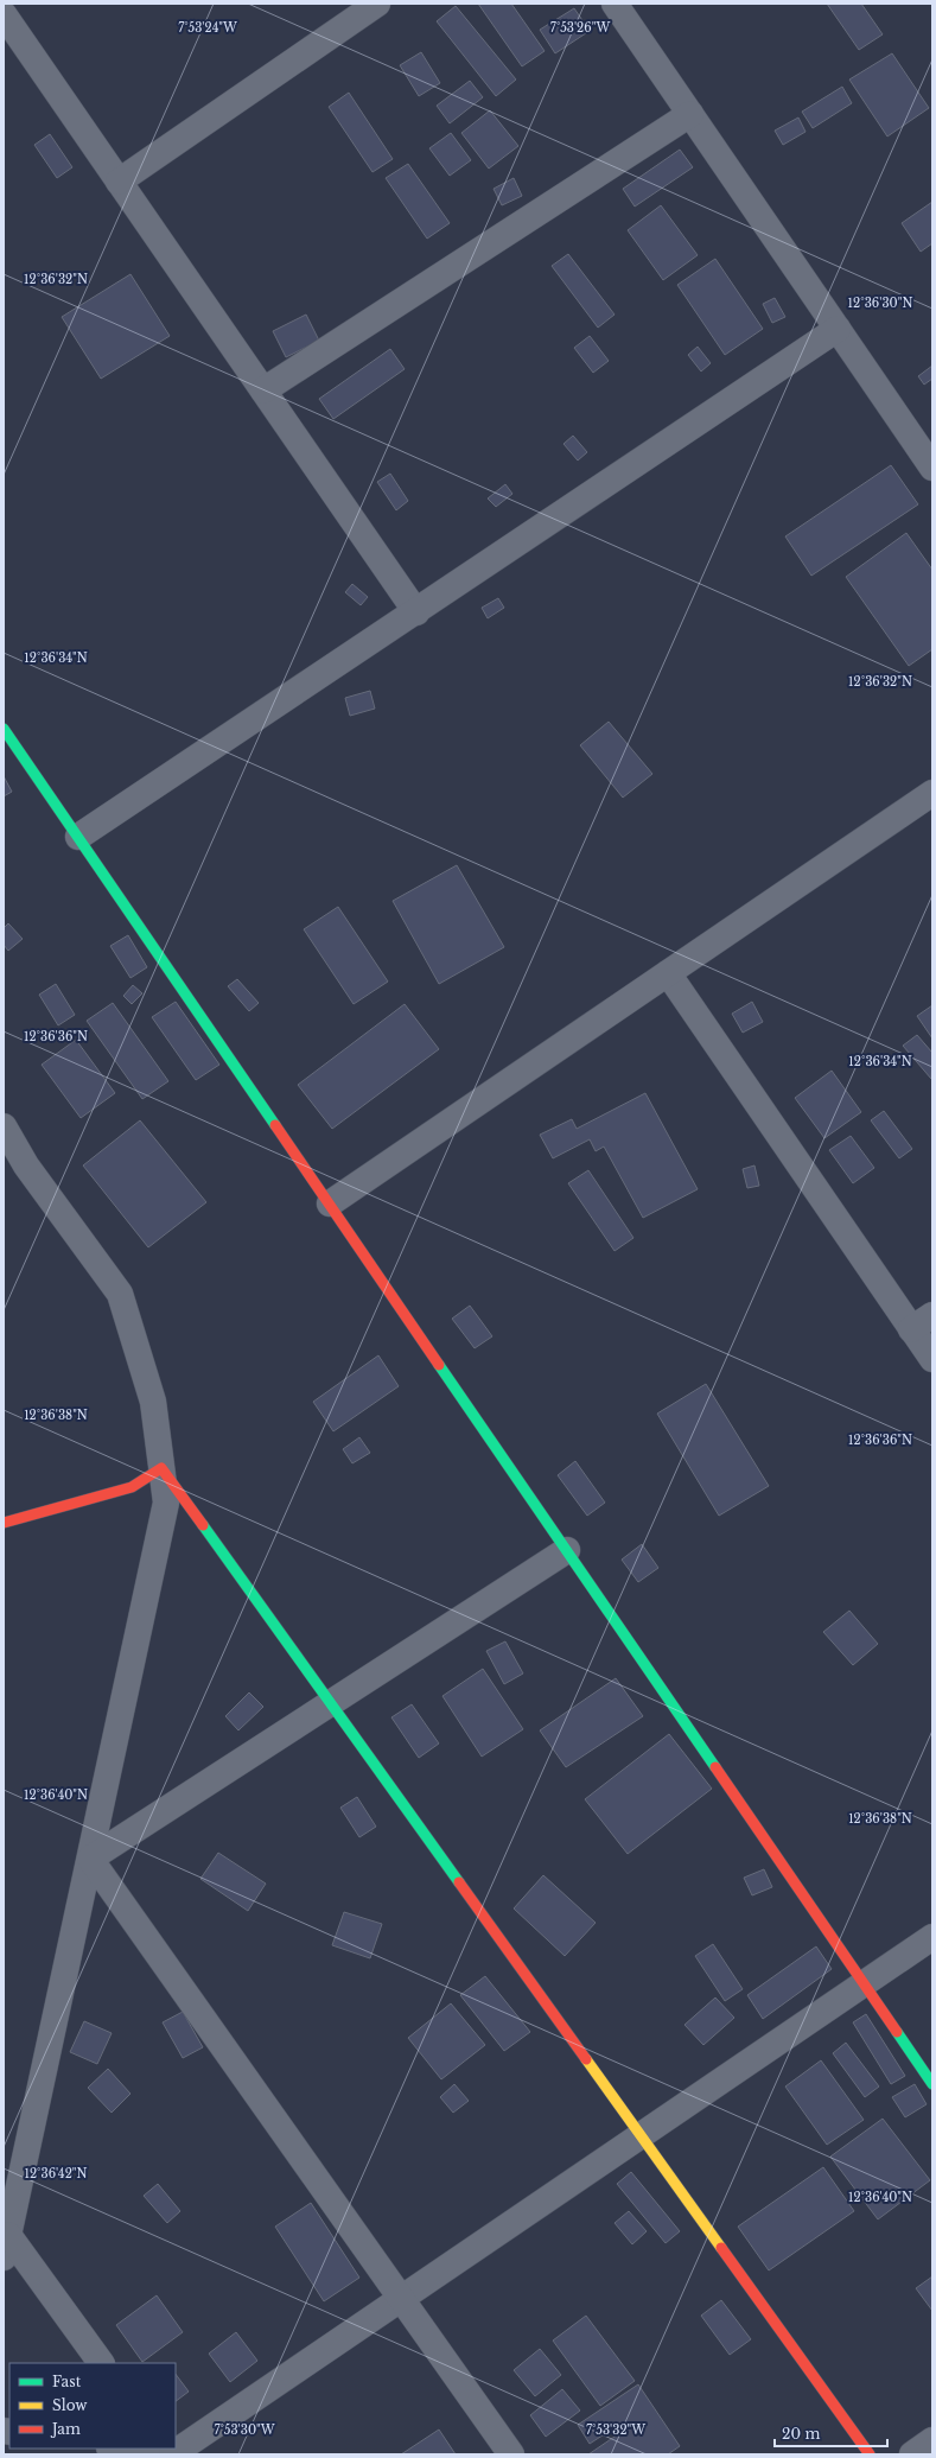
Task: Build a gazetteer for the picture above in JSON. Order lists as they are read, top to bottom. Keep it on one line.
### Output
{"legend":["Fast","Slow","Jam"],"scale_bar":"20 m","coordinates":["7°53'24\"W","7°53'26\"W","12°36'32\"N","12°36'30\"N","12°36'34\"N","12°36'36\"N","12°36'38\"N","12°36'40\"N","12°36'42\"N","7°53'30\"W","7°53'32\"W"]}
